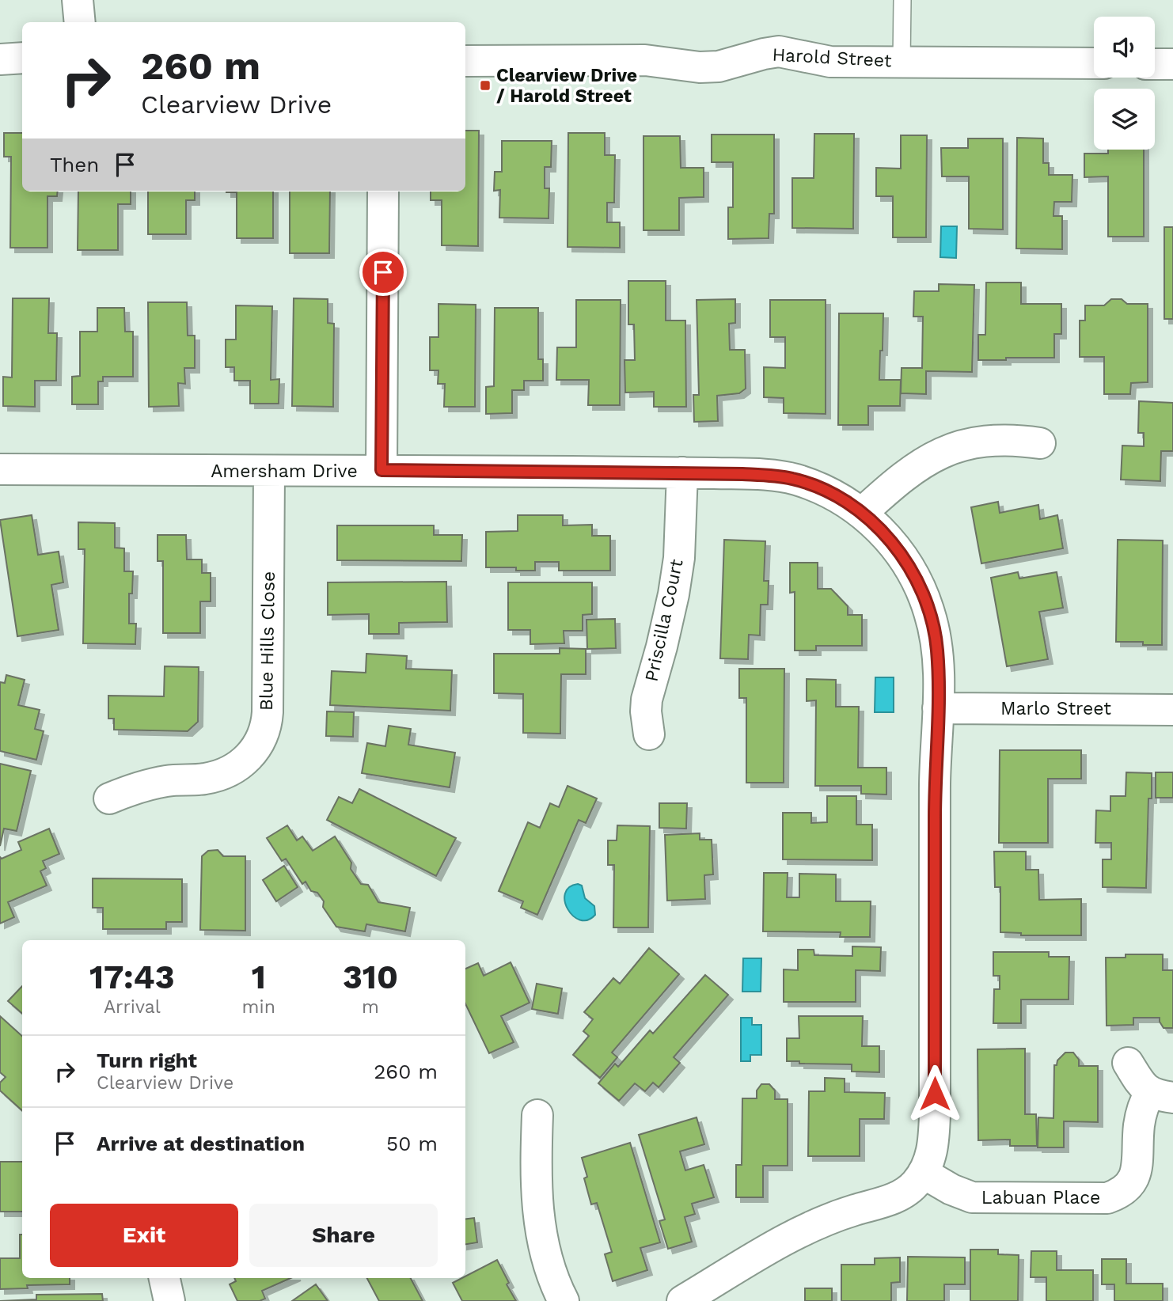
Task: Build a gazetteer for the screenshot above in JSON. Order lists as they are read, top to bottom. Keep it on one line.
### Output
{"streets":{"street":["Harold Street","Amersham Drive","Priscilla Court","Blue Hills Close","Marlo Street","Labuan Place"]},"crossings":[["Amersham Drive","Priscilla Court"],["Amersham Drive","Blue Hills Close"],["Amersham Drive","Marlo Street"],["Amersham Drive","Labuan Place"]],"places":{"transit":["Clearview Drive / Harold Street"]},"page":{"turn":["260 m","Clearview Drive"],"then":"Then","eta":["17:43","Arrival","1","min","310","m"],"list":[{"name":"Turn right","note":"Clearview Drive","value":"260 m"},{"name":"Arrive at destination","value":"50 m"}],"buttons":["Exit","Share"]}}
